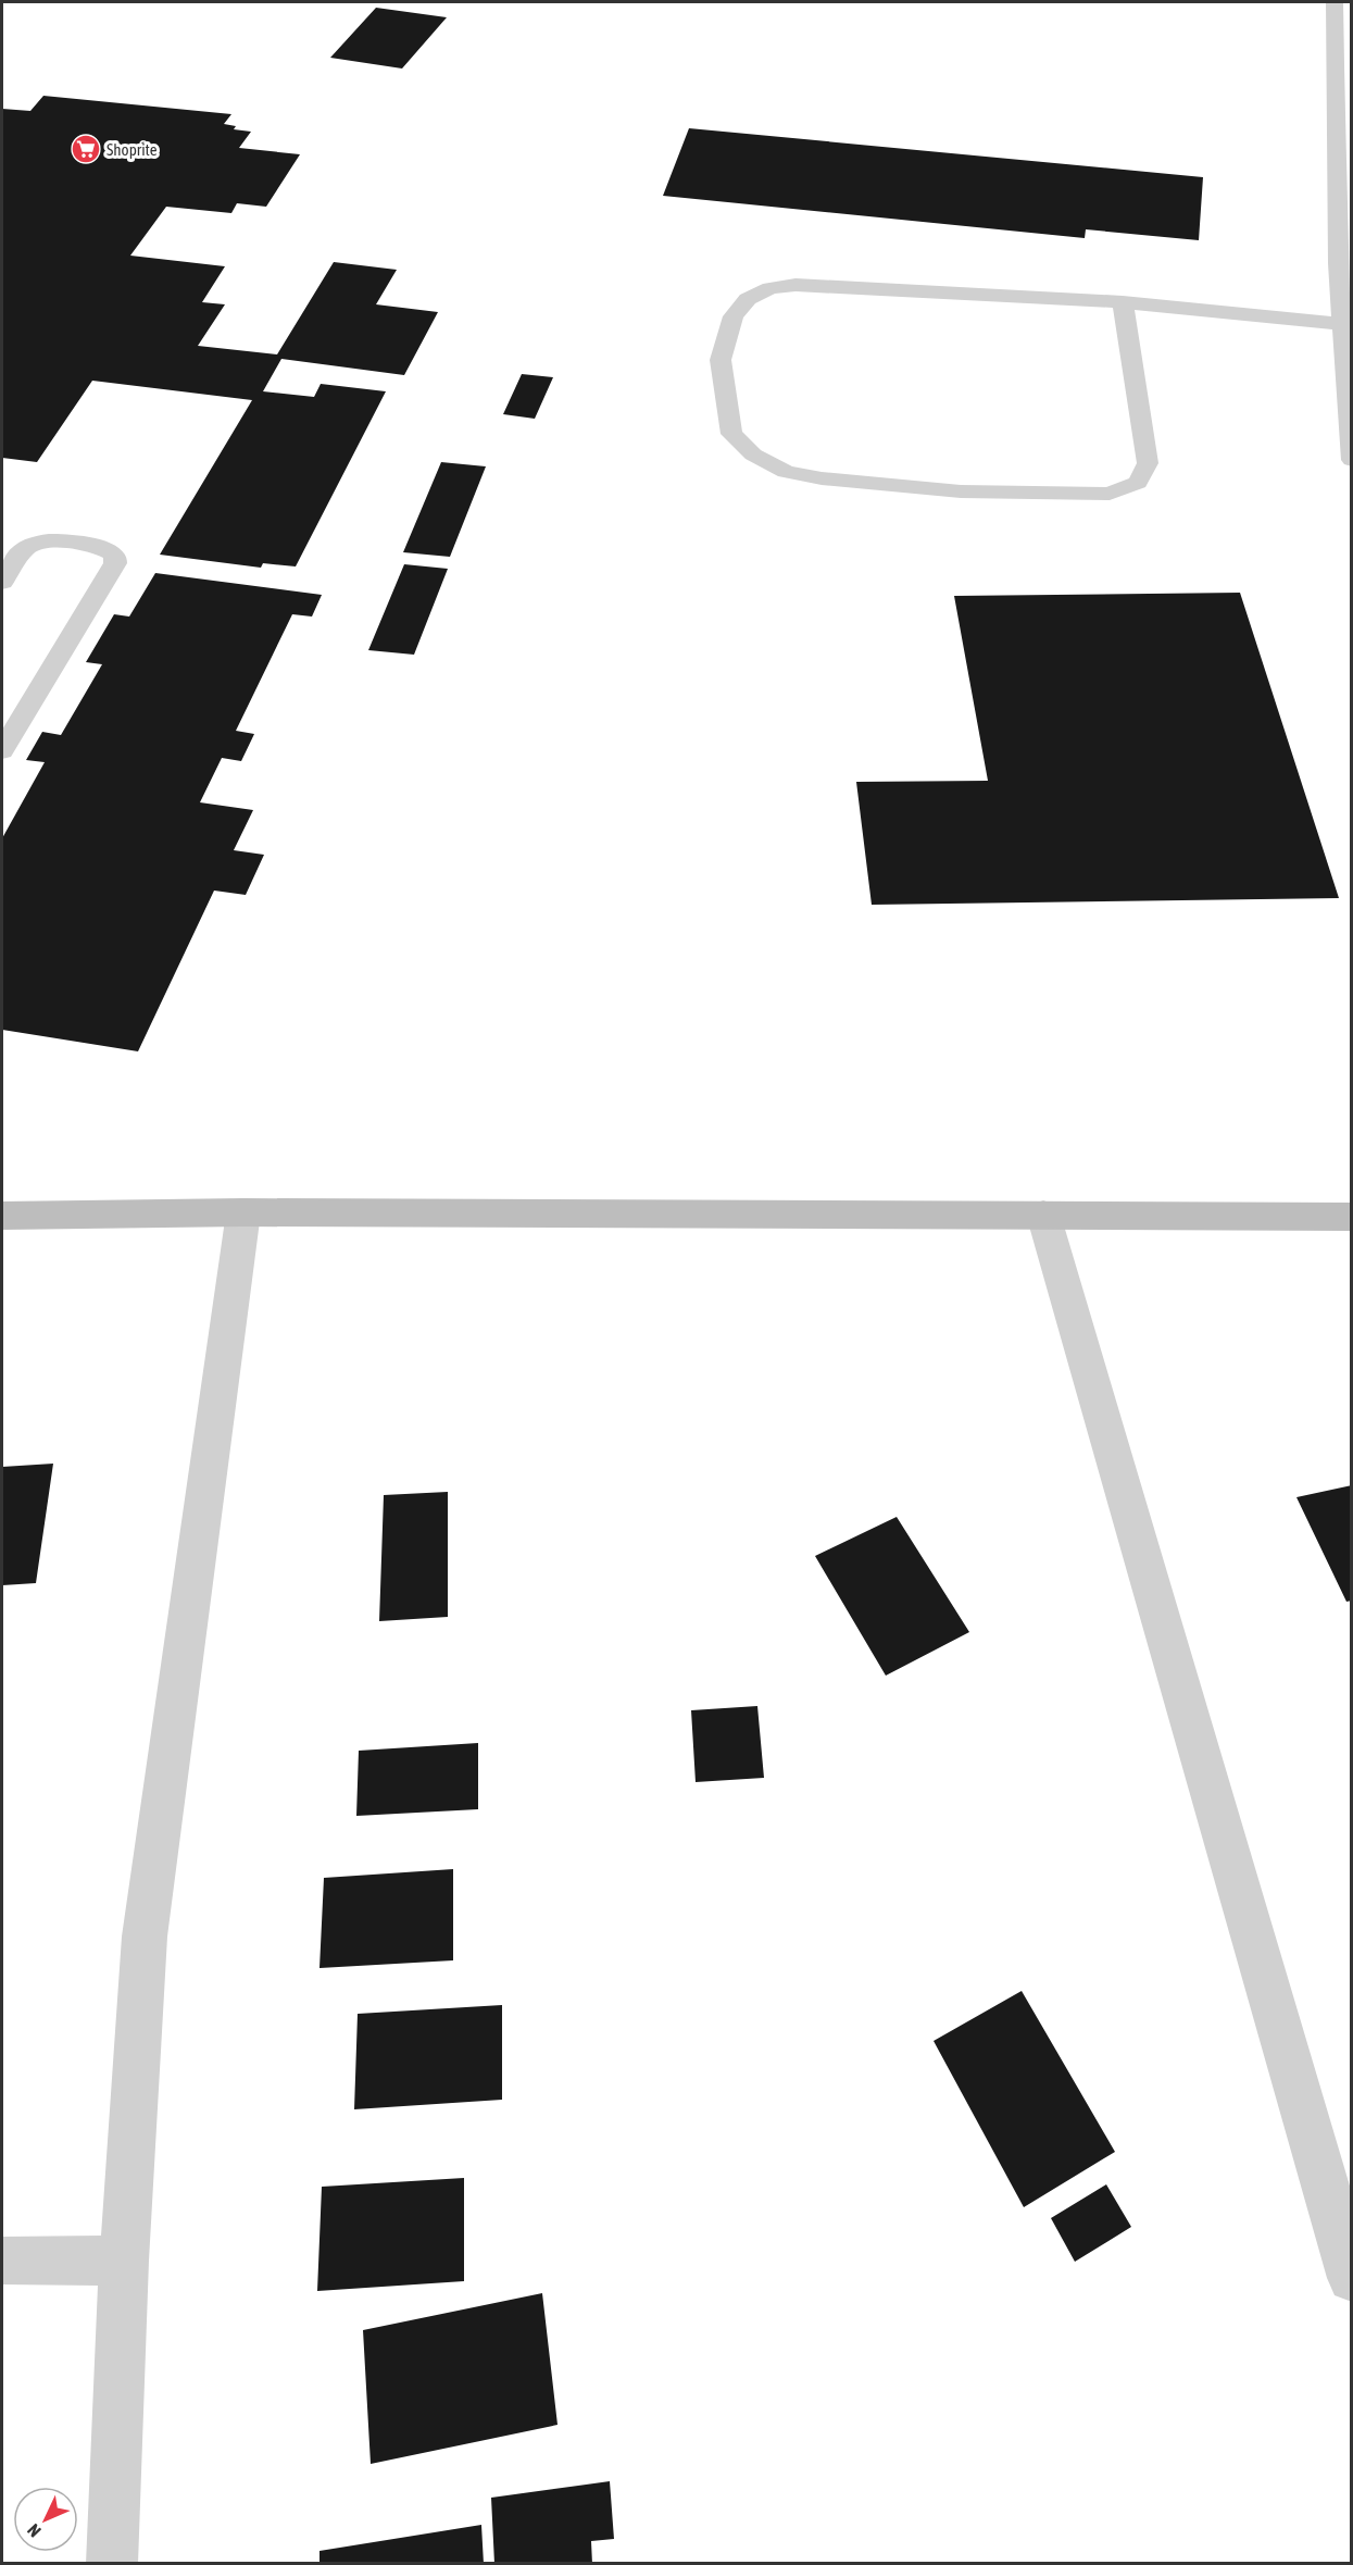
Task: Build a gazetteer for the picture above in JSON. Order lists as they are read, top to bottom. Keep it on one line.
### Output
{"places":{"supermarket":["Shoprite"]},"north":"bottom left"}
